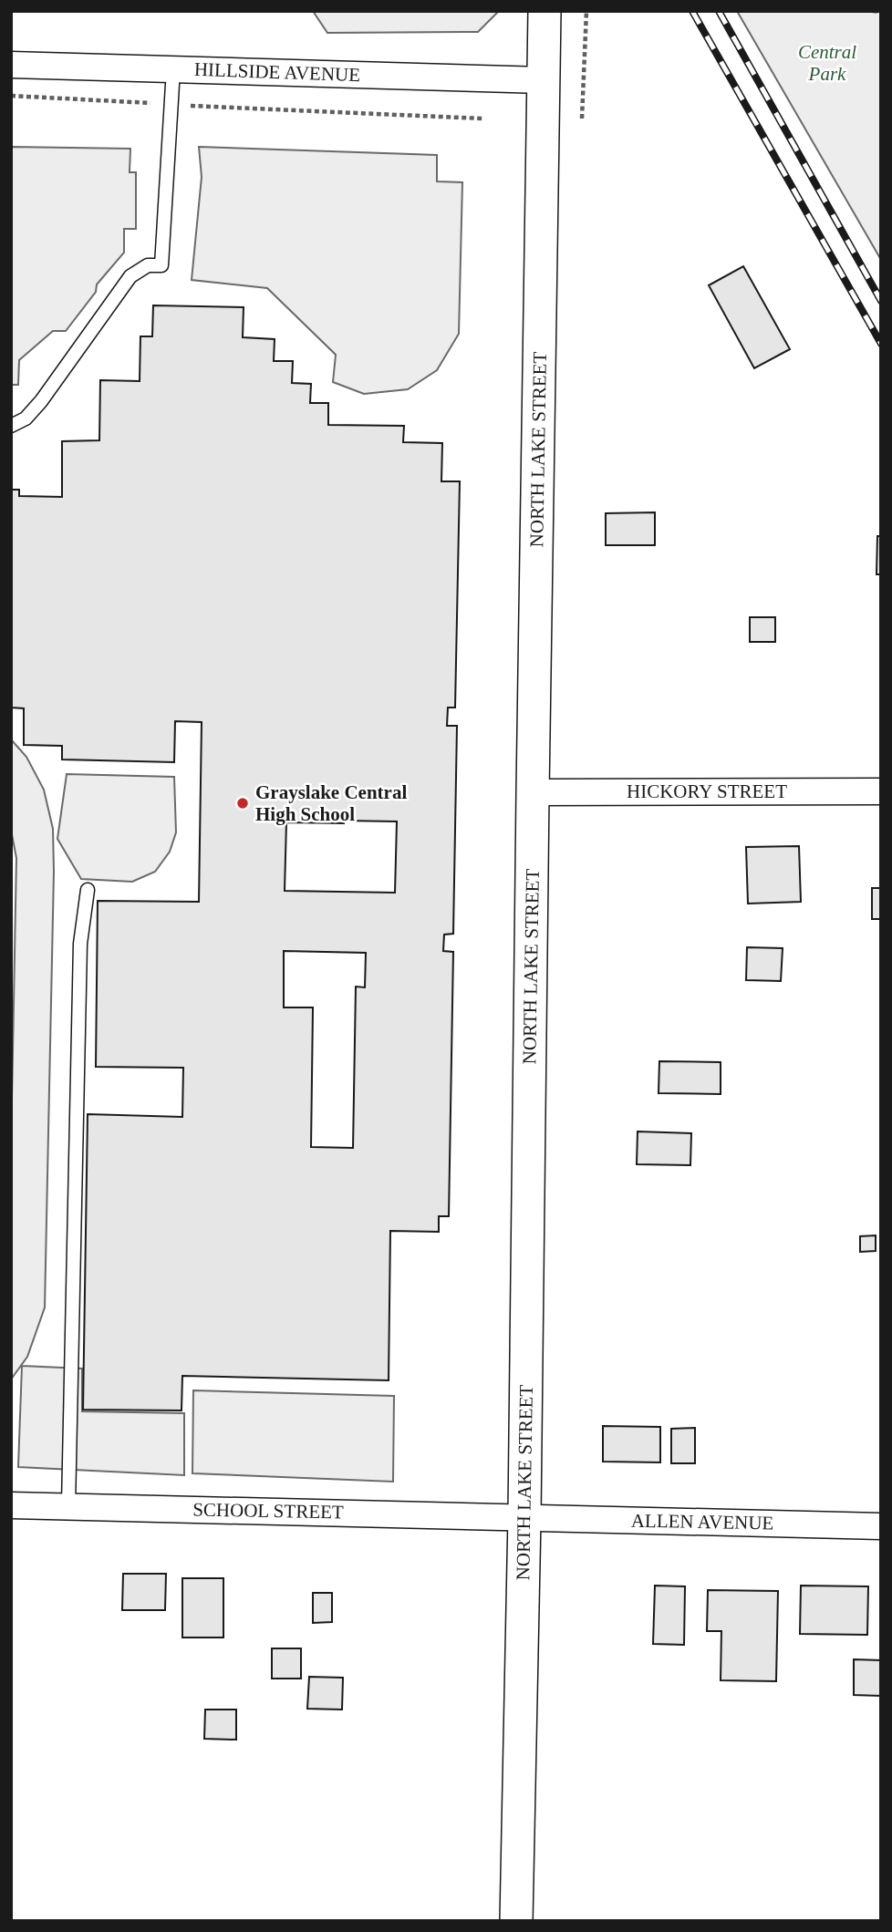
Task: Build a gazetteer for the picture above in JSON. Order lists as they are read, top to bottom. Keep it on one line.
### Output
{"streets":{"street":["HILLSIDE AVENUE","NORTH LAKE STREET","HICKORY STREET","SCHOOL STREET","ALLEN AVENUE"]},"crossings":[["HILLSIDE AVENUE","NORTH LAKE STREET"],["NORTH LAKE STREET","HICKORY STREET"],["NORTH LAKE STREET","SCHOOL STREET"],["NORTH LAKE STREET","ALLEN AVENUE"],["SCHOOL STREET","ALLEN AVENUE"]],"parks":["Central Park"],"places":["Grayslake Central High School"]}
